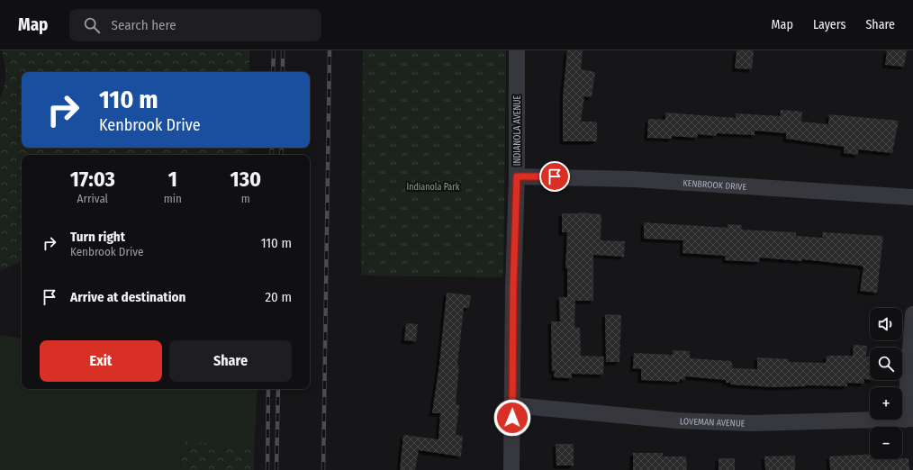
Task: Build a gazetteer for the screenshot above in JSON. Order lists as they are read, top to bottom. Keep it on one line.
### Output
{"streets":{"street":["INDIANOLA AVENUE","KENBROOK DRIVE","LOVEMAN AVENUE"]},"crossings":[["INDIANOLA AVENUE","KENBROOK DRIVE"],["INDIANOLA AVENUE","LOVEMAN AVENUE"]],"parks":["Indianola Park"],"page":{"header":"Map","search":"Search here","nav":["Map","Layers","Share"],"turn":["110 m","Kenbrook Drive"],"eta":["17:03","Arrival","1","min","130","m"],"list":[{"name":"Turn right","note":"Kenbrook Drive","value":"110 m"},{"name":"Arrive at destination","value":"20 m"}],"map_buttons":["+","−"],"buttons":["Exit","Share"]}}
